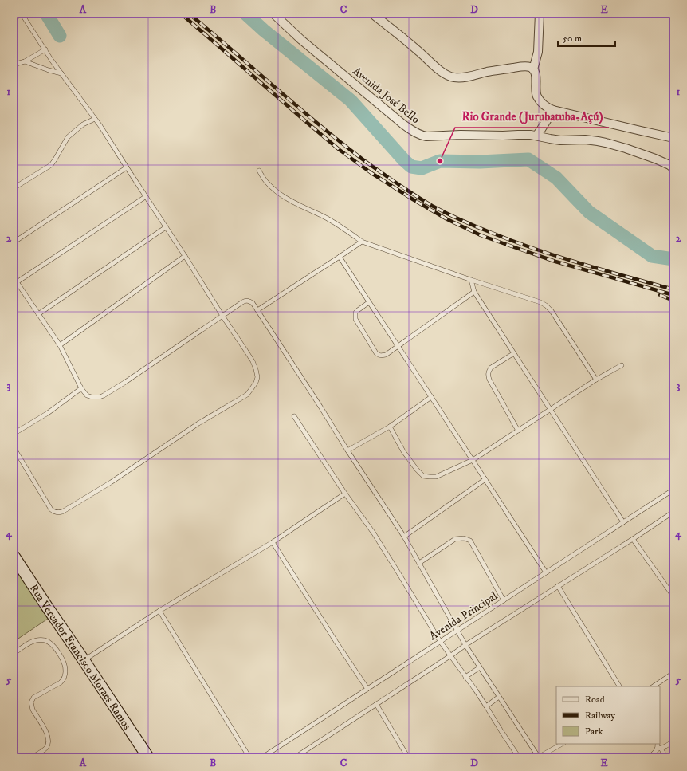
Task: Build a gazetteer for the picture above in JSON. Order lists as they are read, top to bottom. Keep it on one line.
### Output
{"streets":{"street":["Avenida José Bello","Rua Vereador Francisco Moraes Ramos"],"lane":["Avenida Principal"]},"places":["Rio Grande (Jurubatuba-Açú)"],"legend":["Road","Railway","Park"],"scale_bar":"50 m","grid":{"columns":["A","B","C","D","E"],"rows":["1","2","3","4","5"]}}
